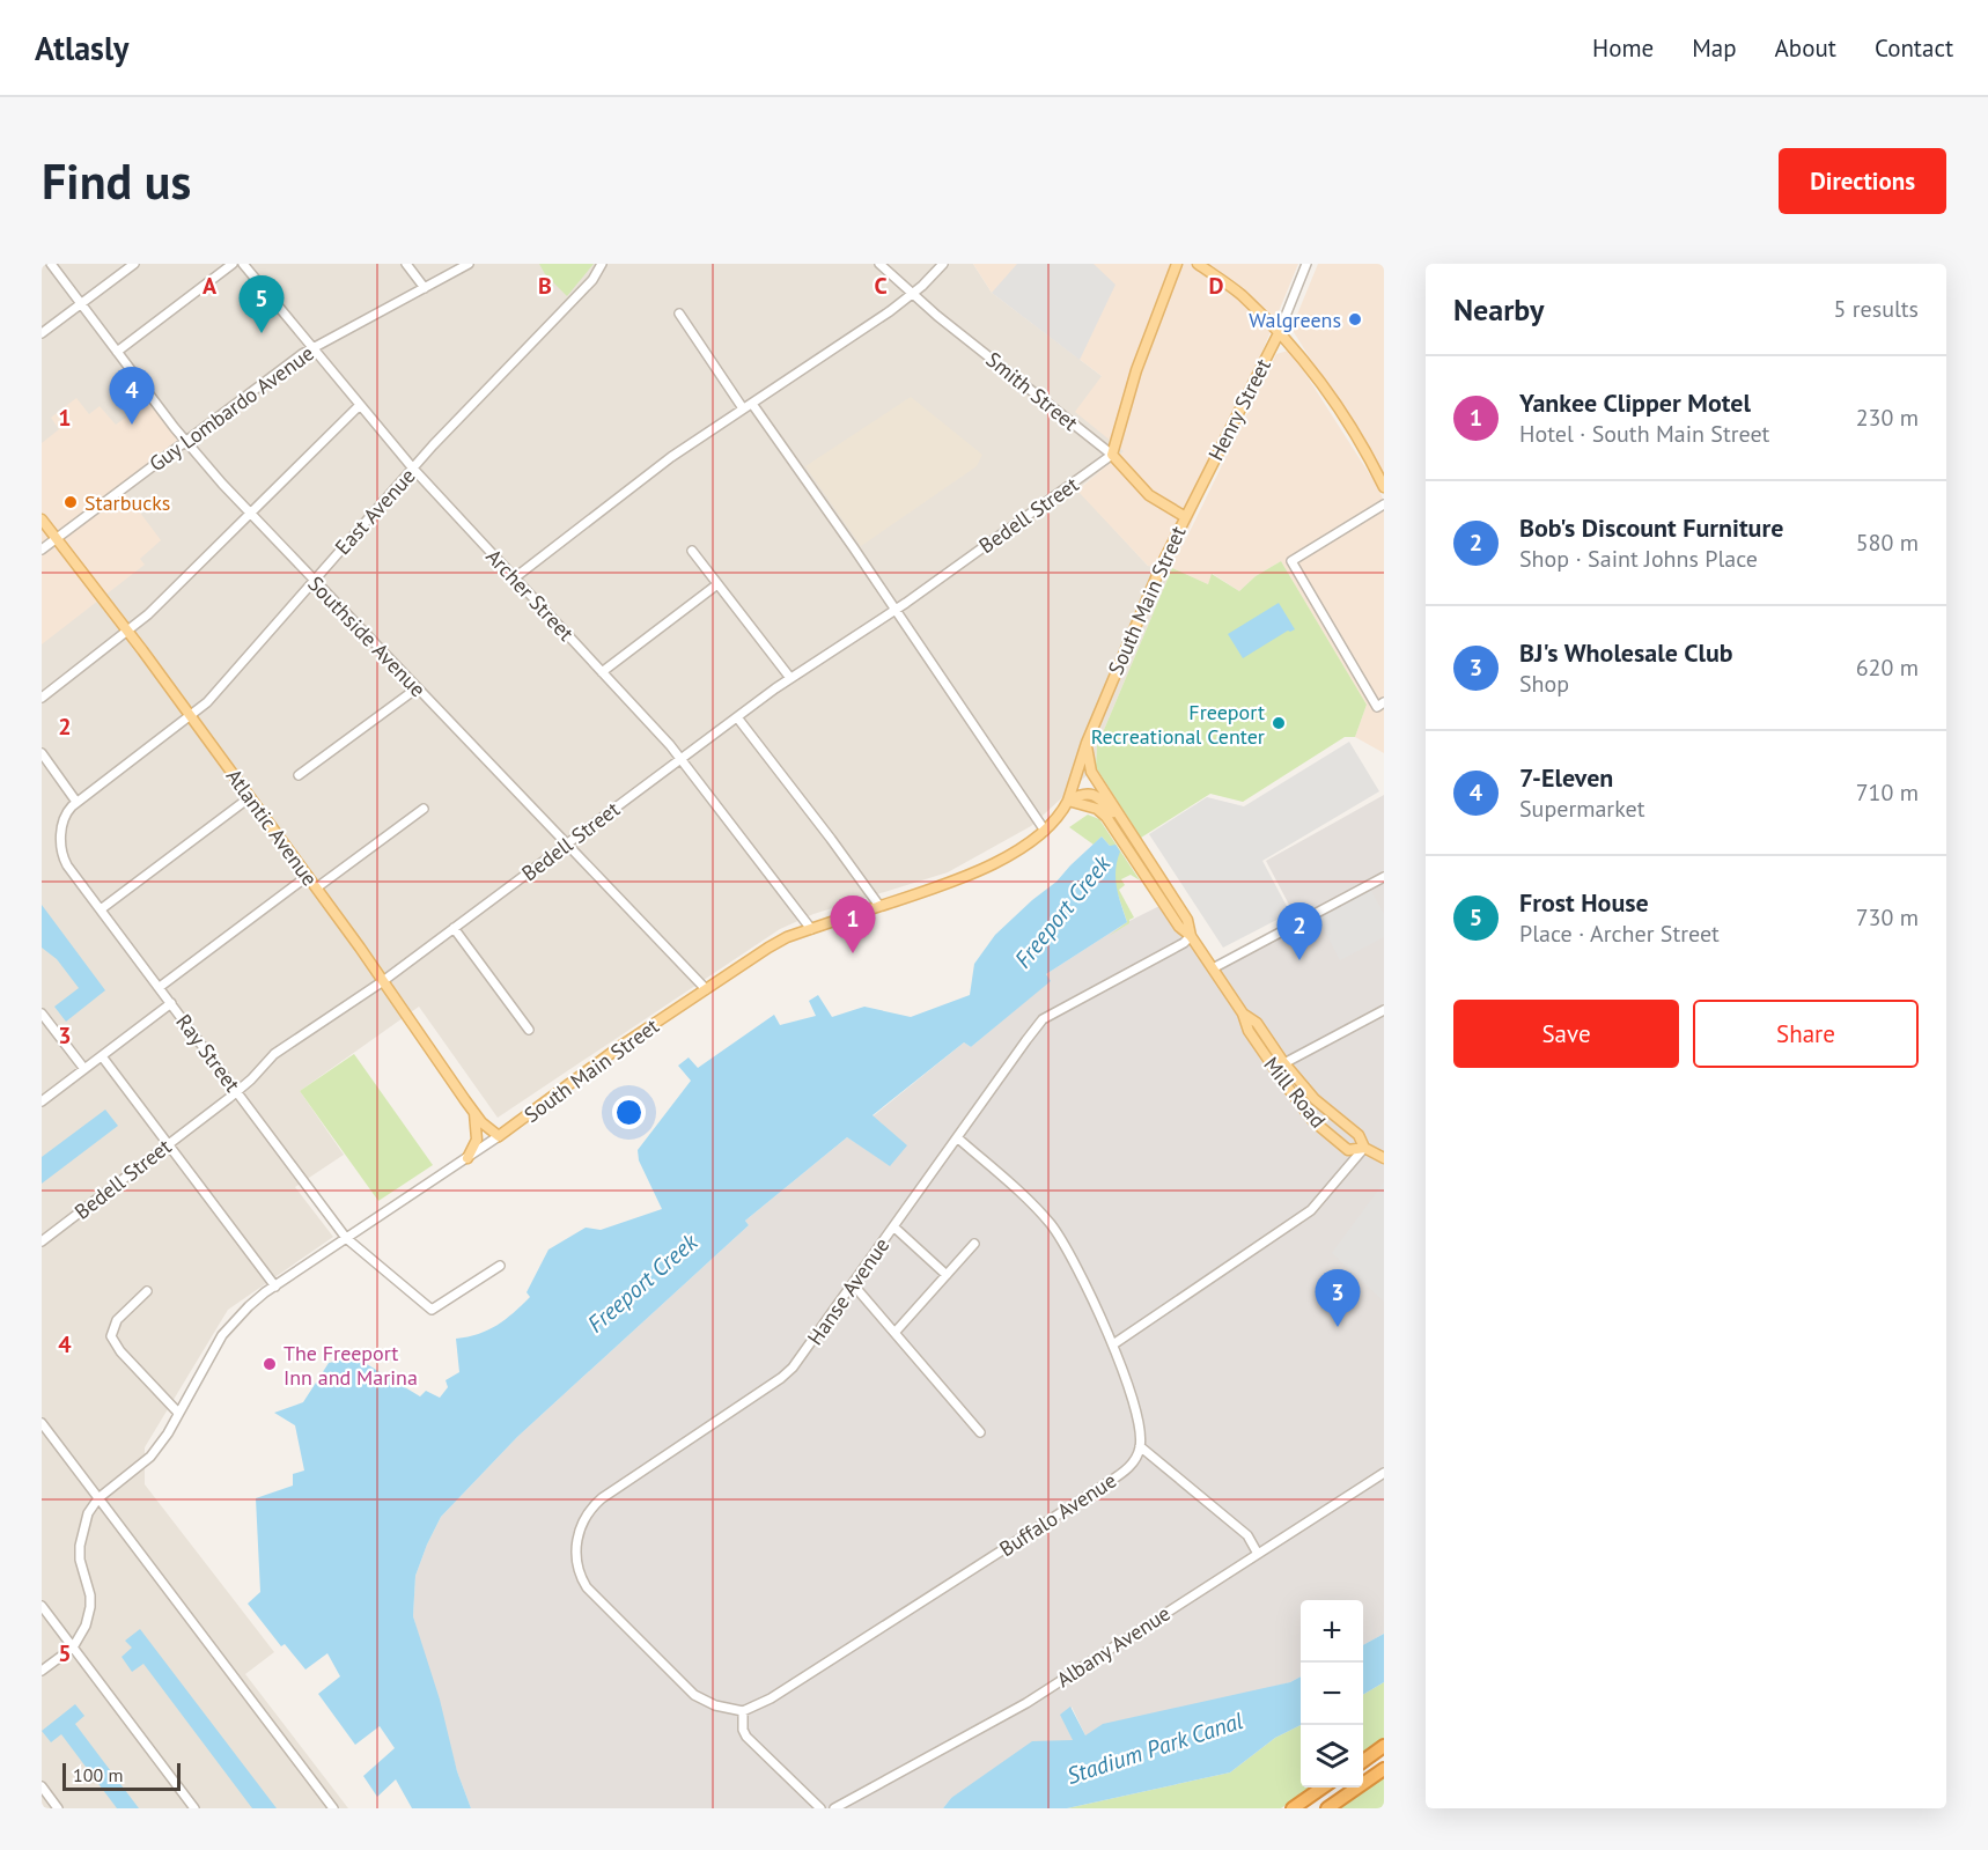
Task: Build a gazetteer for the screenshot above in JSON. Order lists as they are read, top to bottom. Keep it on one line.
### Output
{"streets":{"main road":["Smith Street","Henry Street","South Main Street","Atlantic Avenue","Mill Road"],"street":["Guy Lombardo Avenue","East Avenue","Bedell Street","Archer Street","Southside Avenue","Ray Street","Hanse Avenue","Buffalo Avenue","Albany Avenue"]},"crossings":[["Smith Street","Henry Street"],["Smith Street","Bedell Street"],["Smith Street","South Main Street"],["Guy Lombardo Avenue","Archer Street"],["Guy Lombardo Avenue","Southside Avenue"],["Guy Lombardo Avenue","Atlantic Avenue"],["Henry Street","South Main Street"],["East Avenue","Archer Street"],["East Avenue","Southside Avenue"],["East Avenue","Atlantic Avenue"],["East Avenue","Ray Street"],["Bedell Street","Archer Street"],["Bedell Street","Southside Avenue"],["Bedell Street","Atlantic Avenue"],["Bedell Street","Ray Street"],["Archer Street","South Main Street"],["South Main Street","Southside Avenue"],["South Main Street","Atlantic Avenue"],["South Main Street","Ray Street"],["South Main Street","Mill Road"],["Mill Road","Hanse Avenue"],["Hanse Avenue","Buffalo Avenue"]],"water":["Freeport Creek","Stadium Park Canal"],"places":["Walgreens","Starbucks","Freeport Recreational Center","The Freeport Inn and Marina"],"scale_bar":"100 m","page":{"header":"Atlasly","nav":["Home","Map","About","Contact"],"buttons":["Directions",["Save","Share"]],"title":"Find us","heading":["Nearby","5 results"],"pins":["5","4","1","2","3"],"list":[{"mark":"1","name":"Yankee Clipper Motel","note":"Hotel · South Main Street","value":"230 m"},{"mark":"2","name":"Bob's Discount Furniture","note":"Shop · Saint Johns Place","value":"580 m"},{"mark":"3","name":"BJ's Wholesale Club","note":"Shop","value":"620 m"},{"mark":"4","name":"7-Eleven","note":"Supermarket","value":"710 m"},{"mark":"5","name":"Frost House","note":"Place · Archer Street","value":"730 m"}],"map_buttons":["+","−"],"scale":"100 m"},"grid":{"columns":["A","B","C","D"],"rows":["1","2","3","4","5"]}}
